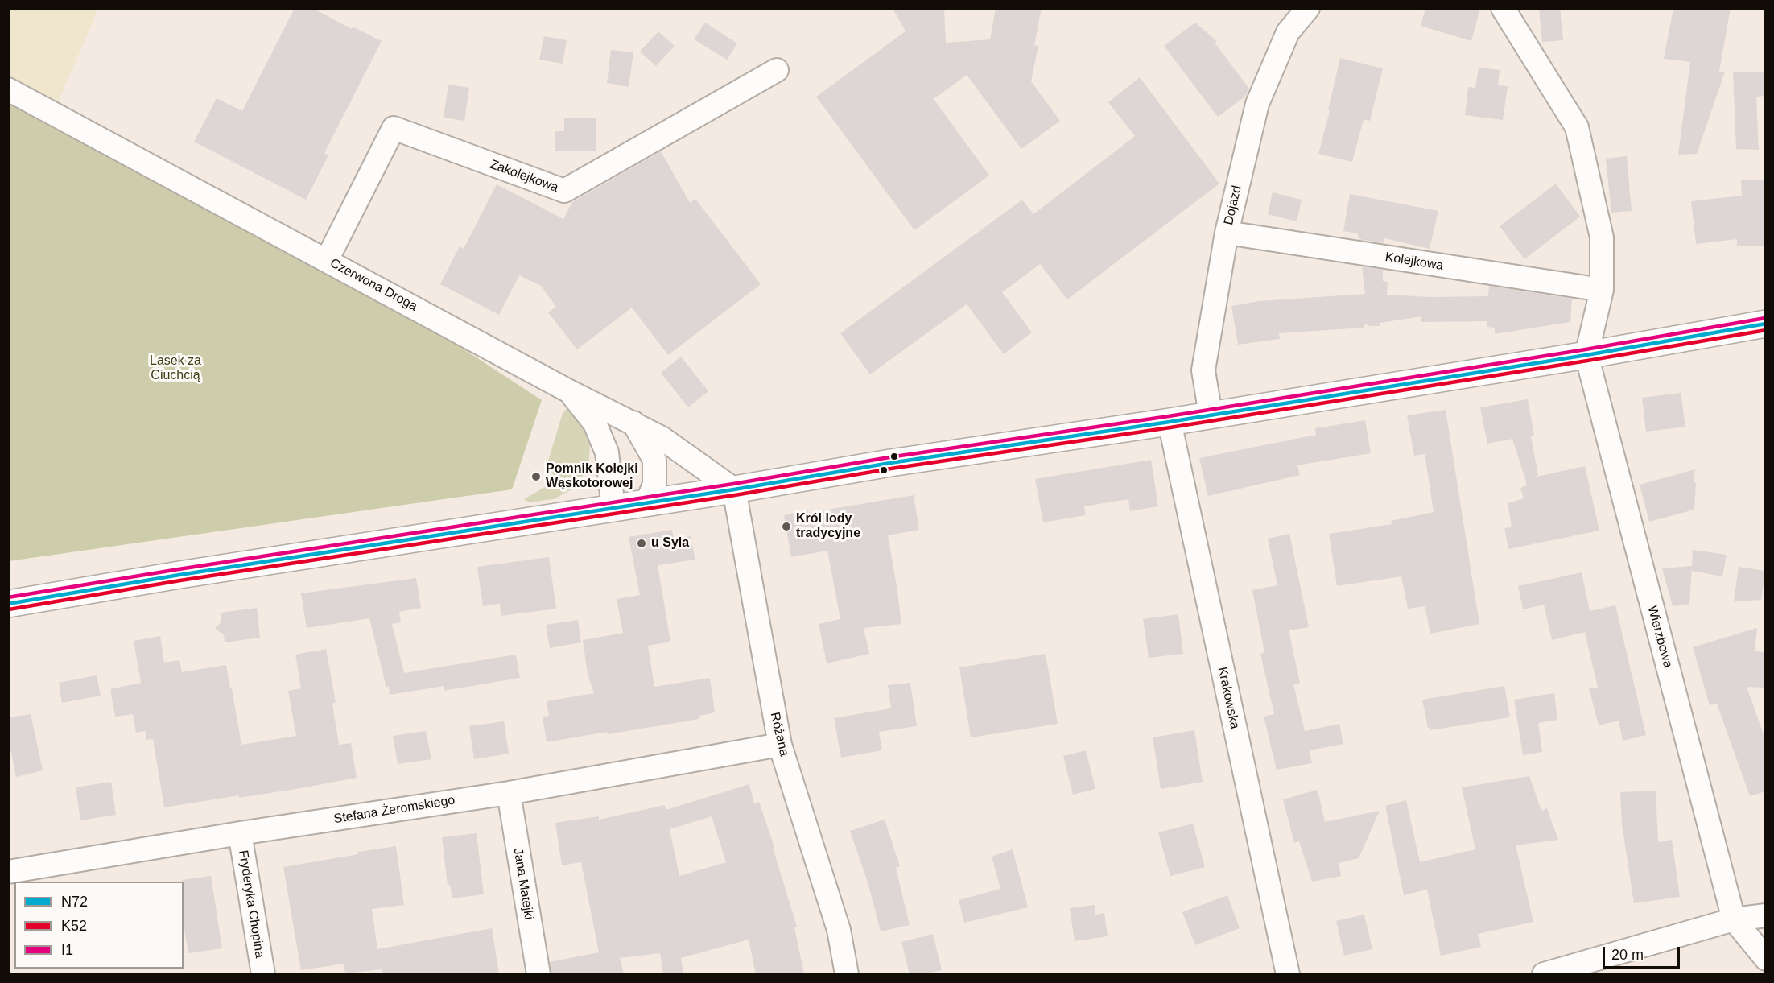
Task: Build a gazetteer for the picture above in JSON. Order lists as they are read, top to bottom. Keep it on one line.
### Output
{"streets":{"street":["Zakolejkowa","Dojazd","Kolejkowa","Czerwona Droga","Wierzbowa","Krakowska","Różana","Stefana Żeromskiego","Jana Matejki","Fryderyka Chopina"]},"crossings":[["Zakolejkowa","Czerwona Droga"],["Dojazd","Kolejkowa"],["Czerwona Droga","Różana"],["Różana","Stefana Żeromskiego"],["Stefana Żeromskiego","Jana Matejki"],["Stefana Żeromskiego","Fryderyka Chopina"]],"parks":["Lasek za Ciuchcią"],"places":["Pomnik Kolejki Wąskotorowej","Król lody tradycyjne","u Syla"],"lines":["transit line I1","transit line N72","transit line K52"],"legend":["N72","K52","I1"],"scale_bar":"20 m"}
